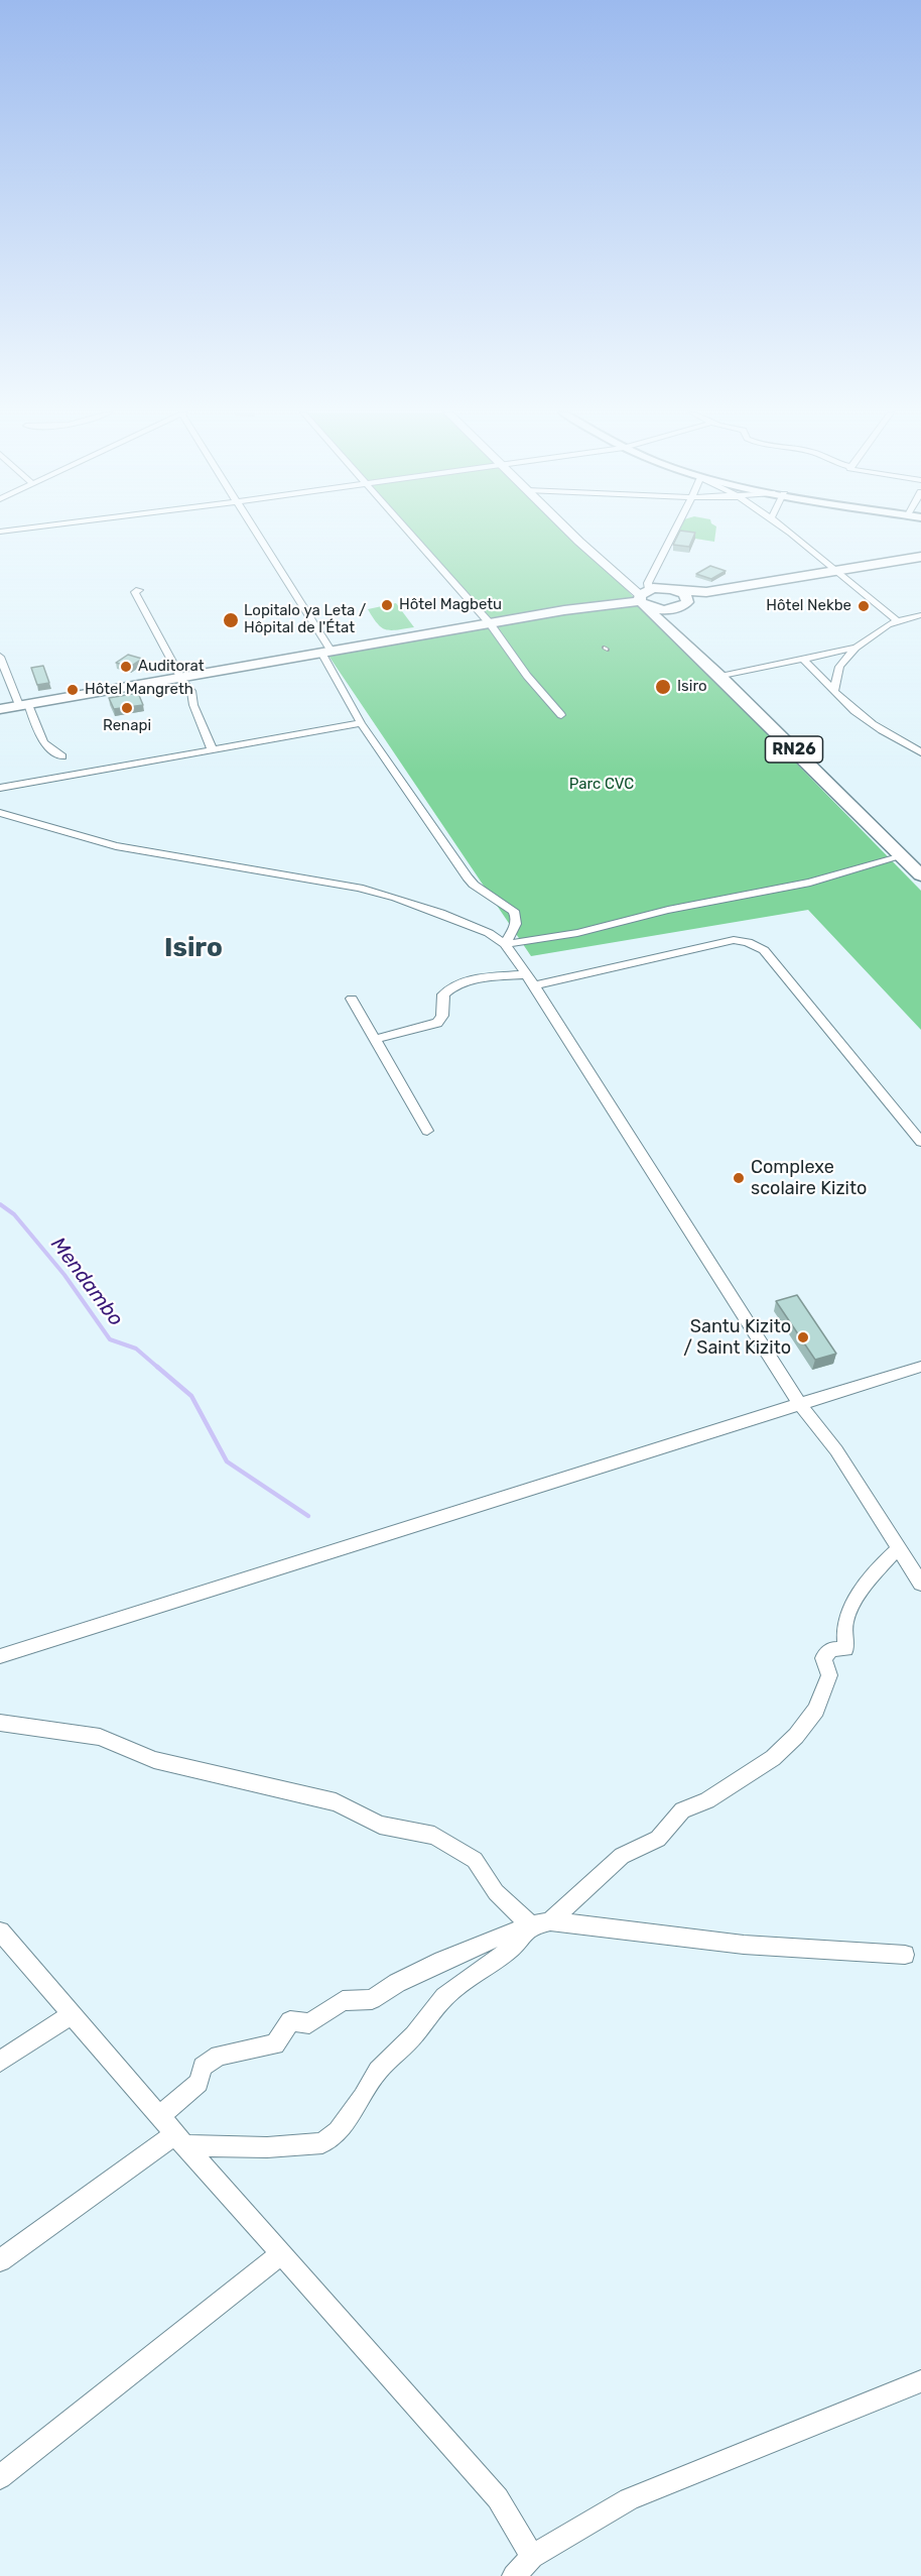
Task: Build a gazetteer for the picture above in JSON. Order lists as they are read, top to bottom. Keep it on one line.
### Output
{"streets":{"main road":["RN26"]},"districts":["Isiro"],"water":["Mendambo"],"parks":["Parc CVC"],"places":["Hôtel Magbetu","Hôtel Nekbe","Lopitalo ya Leta / Hôpital de l'État","Auditorat","Isiro","Hôtel Mangreth","Renapi","Complexe scolaire Kizito","Santu Kizito / Saint Kizito"]}
